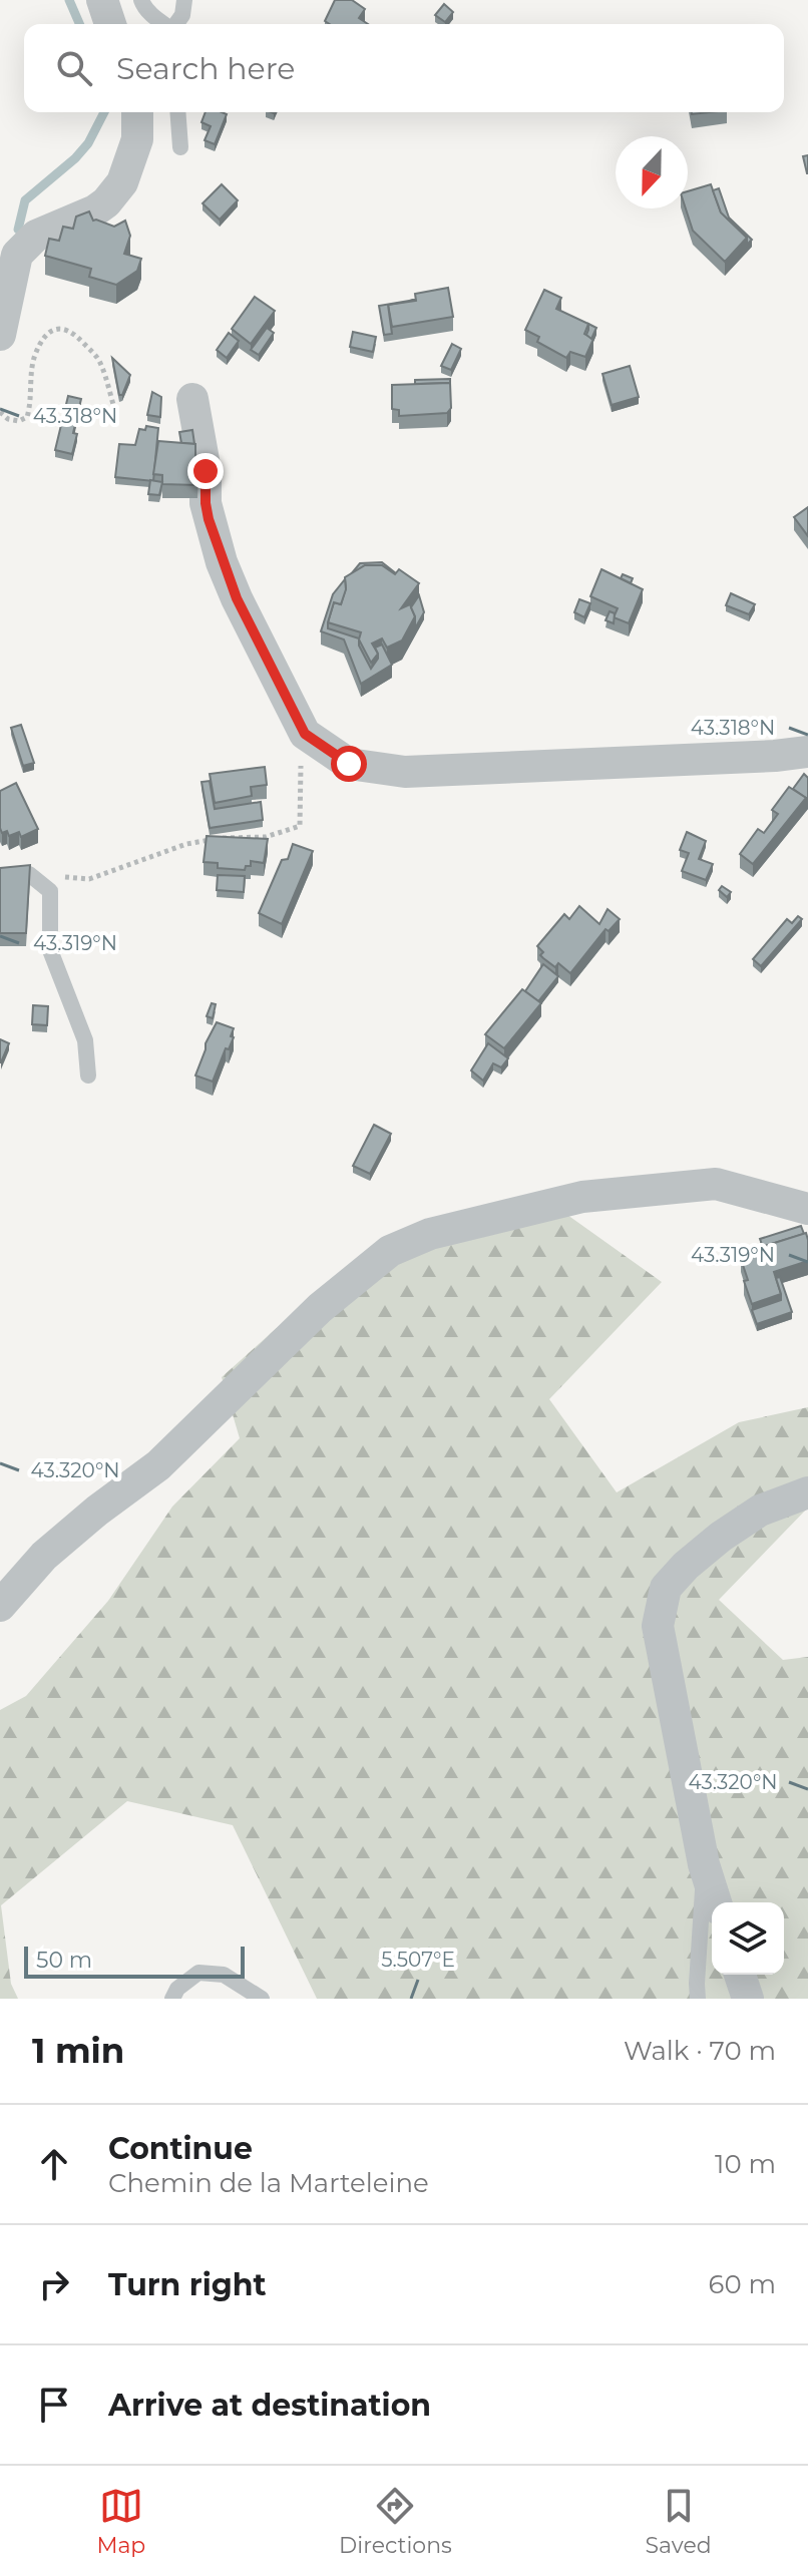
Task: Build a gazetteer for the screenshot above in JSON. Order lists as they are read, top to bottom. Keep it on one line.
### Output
{"scale_bar":"50 m","north":"bottom","page":{"search":"Search here","scale":"50 m","heading":["1 min","Walk · 70 m"],"list":[["Continue","Chemin de la Marteleine","10 m"],["Turn right","60 m"],"Arrive at destination"],"nav":["Map","Directions","Saved"]},"coordinates":["43.318°N","43.319°N","43.320°N","5.507°E"]}
